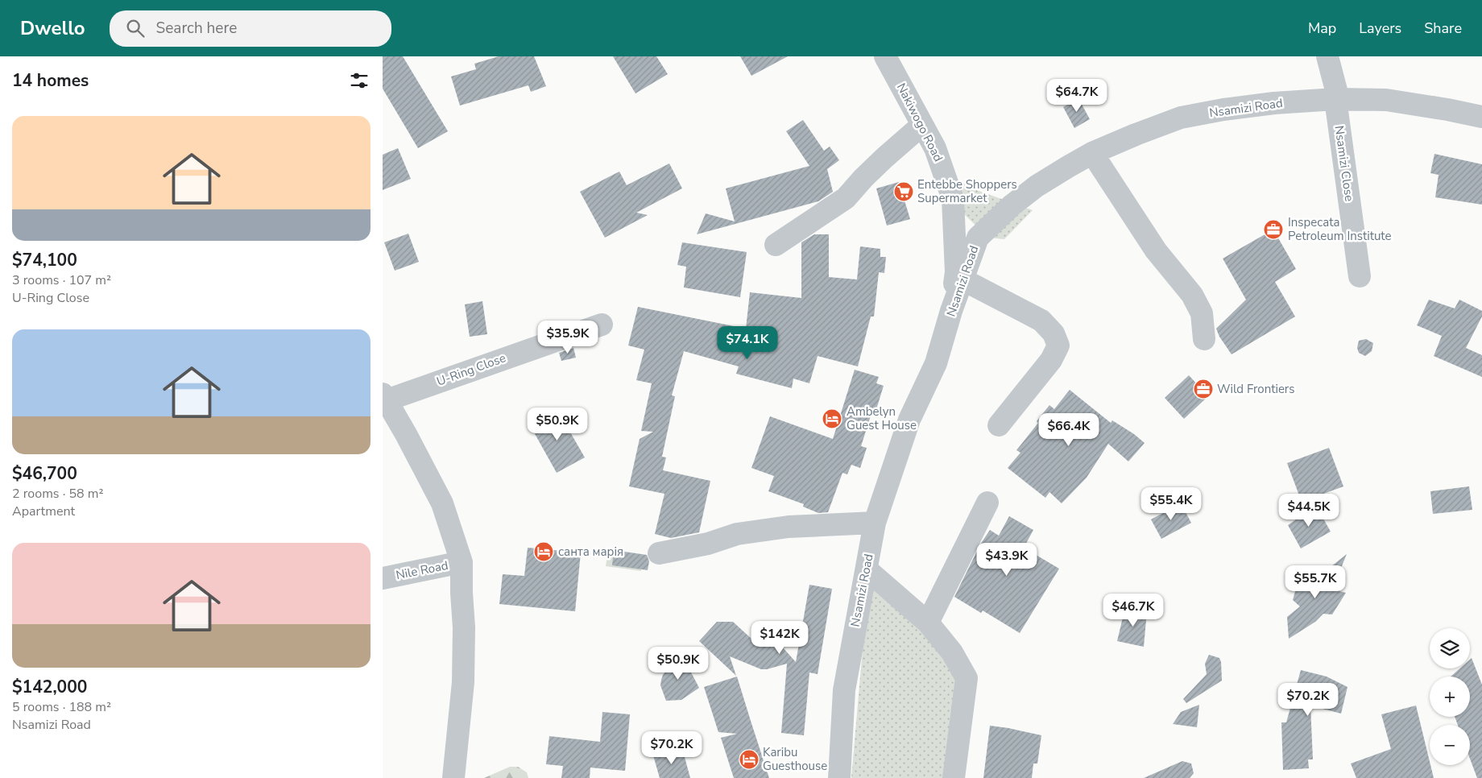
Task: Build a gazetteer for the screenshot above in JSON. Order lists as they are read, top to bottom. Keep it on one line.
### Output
{"streets":{"street":["Nsamizi Road","Nakiwogo Road","Nsamizi Close","U-Ring Close","Nile Road"]},"crossings":[["Nsamizi Road","Nakiwogo Road"],["Nsamizi Road","Nsamizi Close"]],"places":{"supermarket":["Entebbe Shoppers Supermarket"],"office":["Inspecata Petroleum Institute","Wild Frontiers"],"hotel":["Ambelyn Guest House","санта марія","Karibu Guesthouse"]},"page":{"header":"Dwello","search":"Search here","nav":["Map","Layers","Share"],"heading":"14 homes","price":["$64.7K","$35.9K","$74.1K","$50.9K","$66.4K","$55.4K","$44.5K","$43.9K","$55.7K","$46.7K","$142K","$50.9K","$70.2K","$70.2K"],"list":[{"name":"$74,100","note":"3 rooms · 107 m² · U-Ring Close"},{"name":"$46,700","note":"2 rooms · 58 m² · Apartment"},{"name":"$142,000","note":"5 rooms · 188 m² · Nsamizi Road"}],"map_buttons":["+","−"]}}
